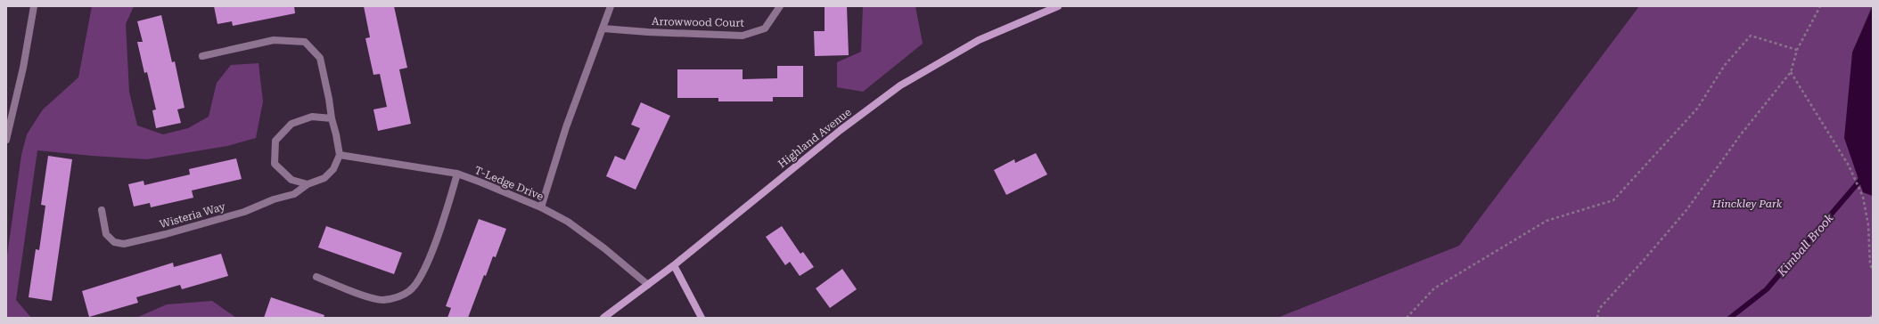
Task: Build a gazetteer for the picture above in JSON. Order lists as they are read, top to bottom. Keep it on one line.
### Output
{"streets":{"street":["Arrowwood Court","Highland Avenue","T-Ledge Drive","Wisteria Way"]},"crossings":[["Highland Avenue","T-Ledge Drive"],["T-Ledge Drive","Wisteria Way"]],"water":["Kimball Brook"],"parks":["Hinckley Park"]}
